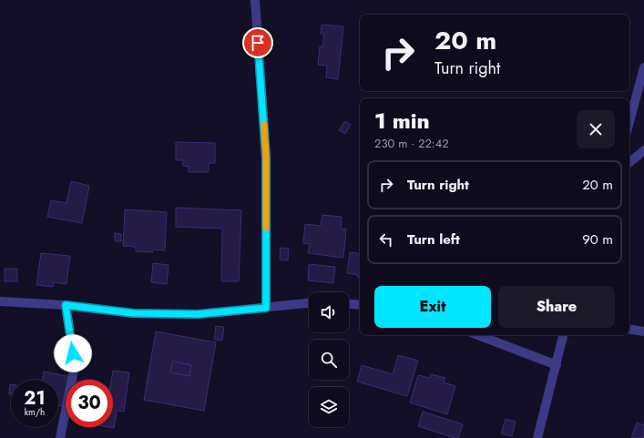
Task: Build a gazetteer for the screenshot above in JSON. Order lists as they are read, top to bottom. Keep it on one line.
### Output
{"page":{"turn":["20 m","Turn right"],"heading":["1 min","230 m · 22:42"],"list":[{"name":"Turn right","value":"20 m"},{"name":"Turn left","value":"90 m"}],"buttons":["Exit","Share"],"speed":"21 km/h","limit":"30"}}
